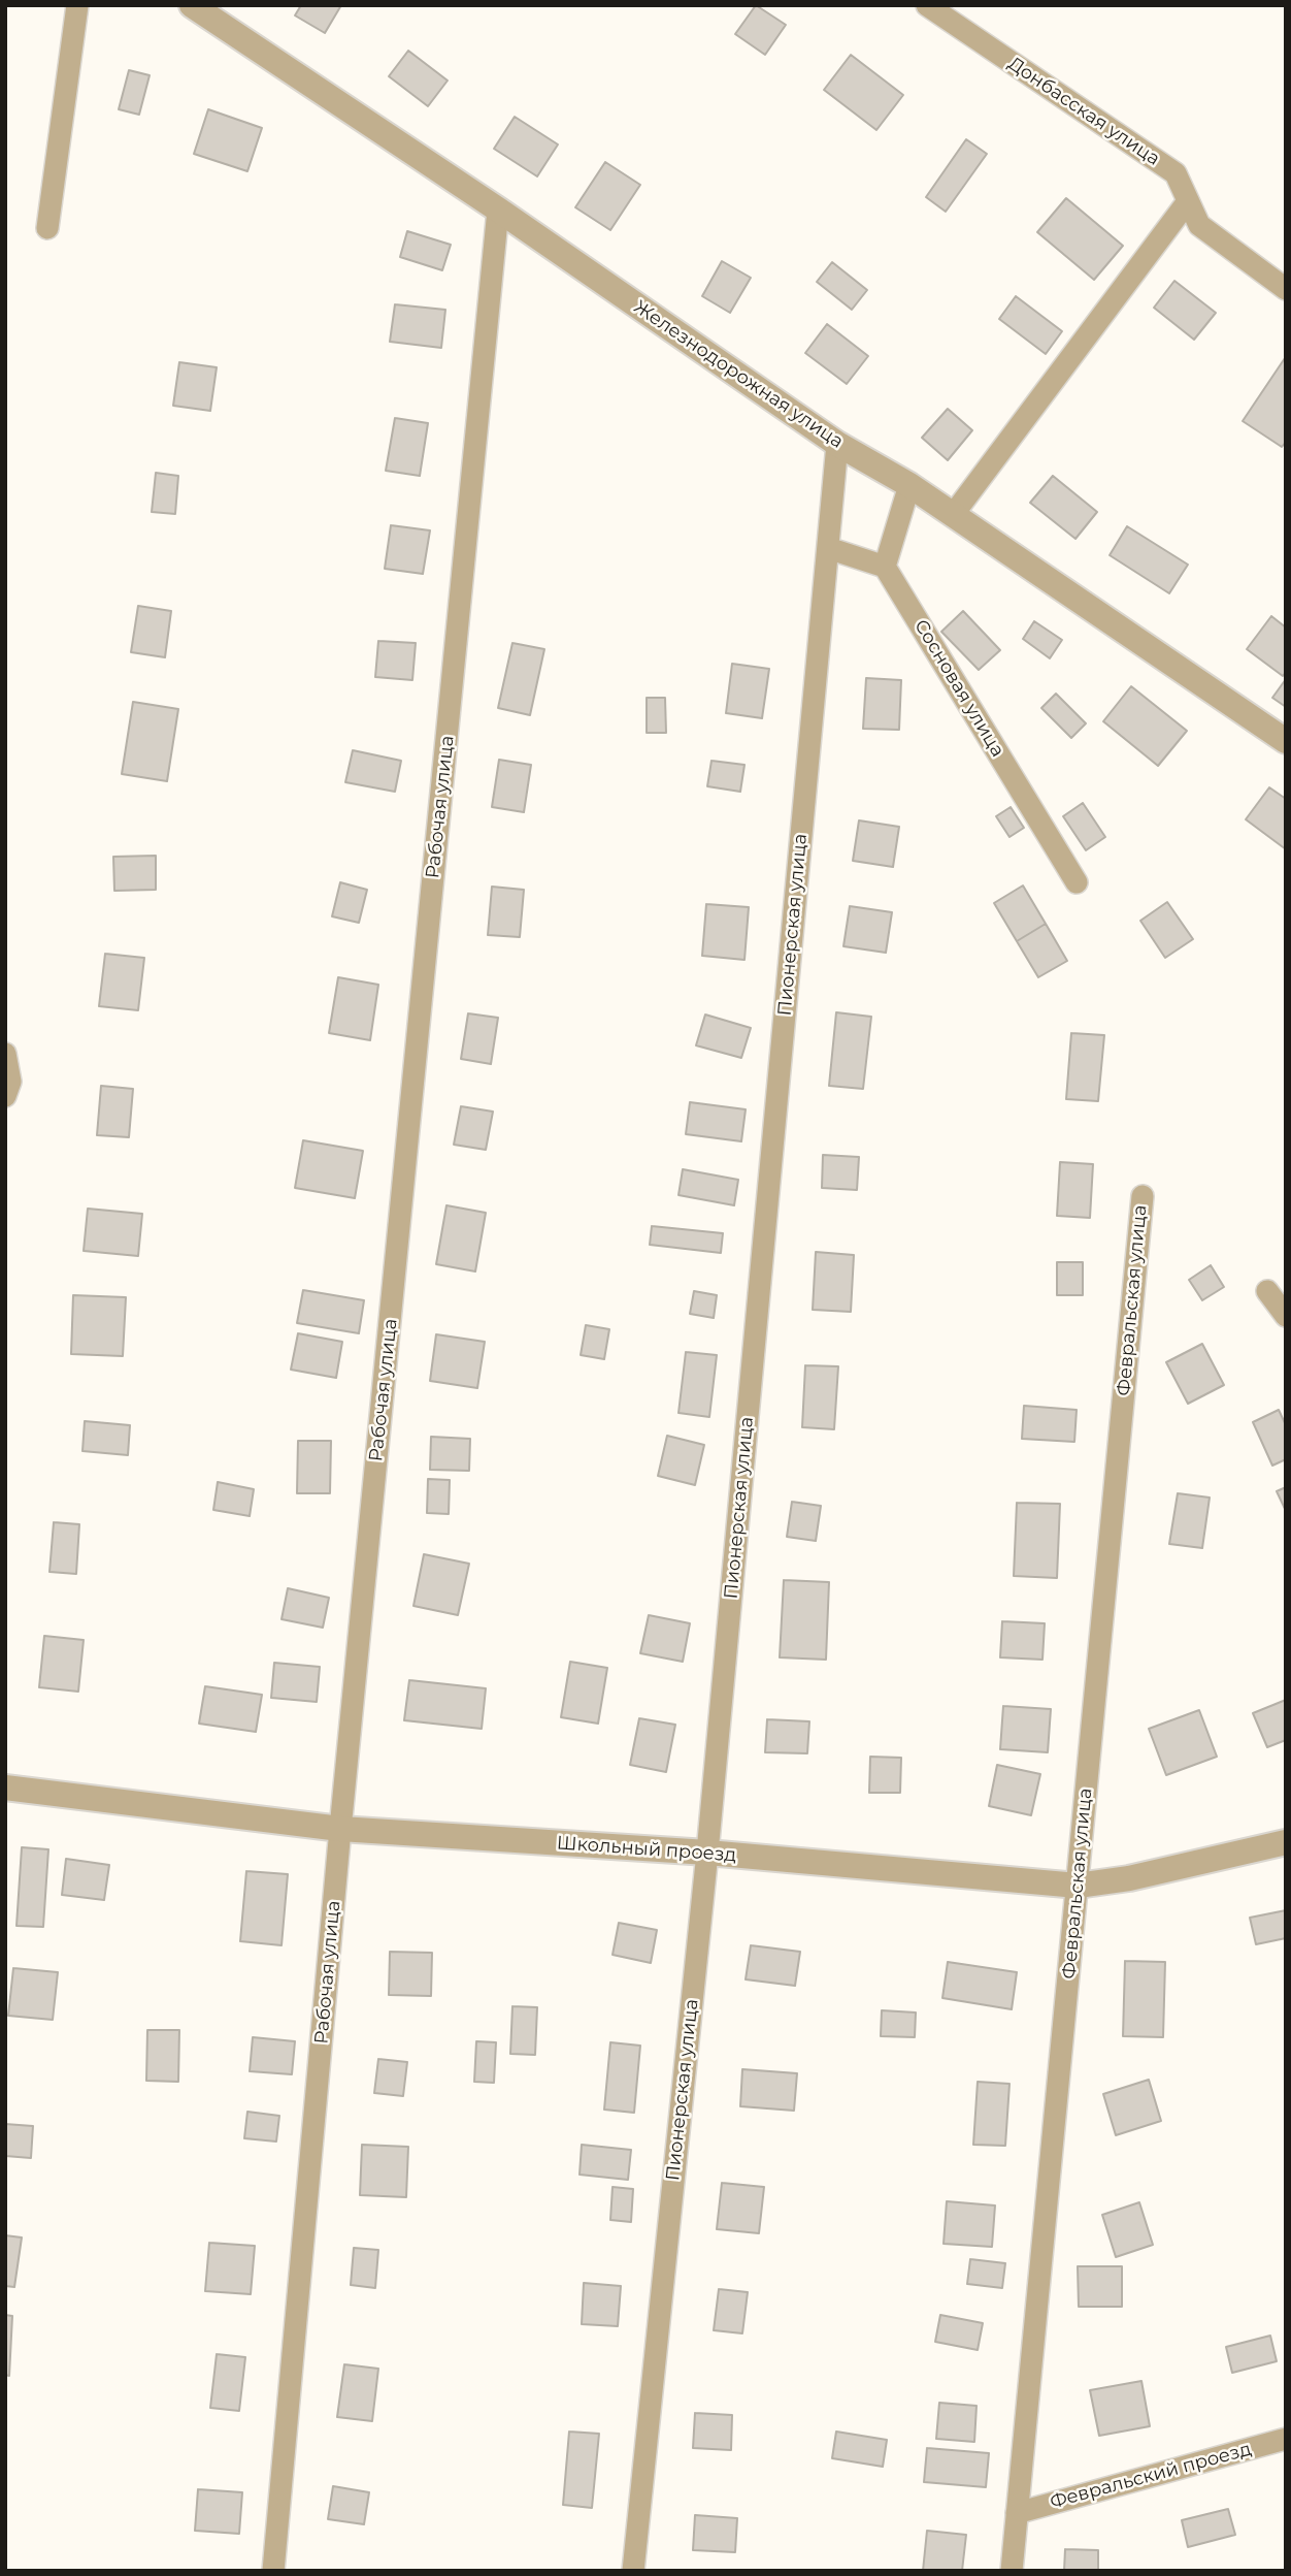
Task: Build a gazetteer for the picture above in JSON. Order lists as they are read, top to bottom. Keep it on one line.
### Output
{"streets":{"street":["Донбасская улица","Железнодорожная улица","Сосновая улица","Рабочая улица","Пионерская улица","Февральская улица","Школьный проезд","Февральский проезд"]},"crossings":[["Железнодорожная улица","Рабочая улица"],["Железнодорожная улица","Пионерская улица"],["Рабочая улица","Школьный проезд"],["Пионерская улица","Школьный проезд"],["Февральская улица","Школьный проезд"],["Февральская улица","Февральский проезд"]]}
